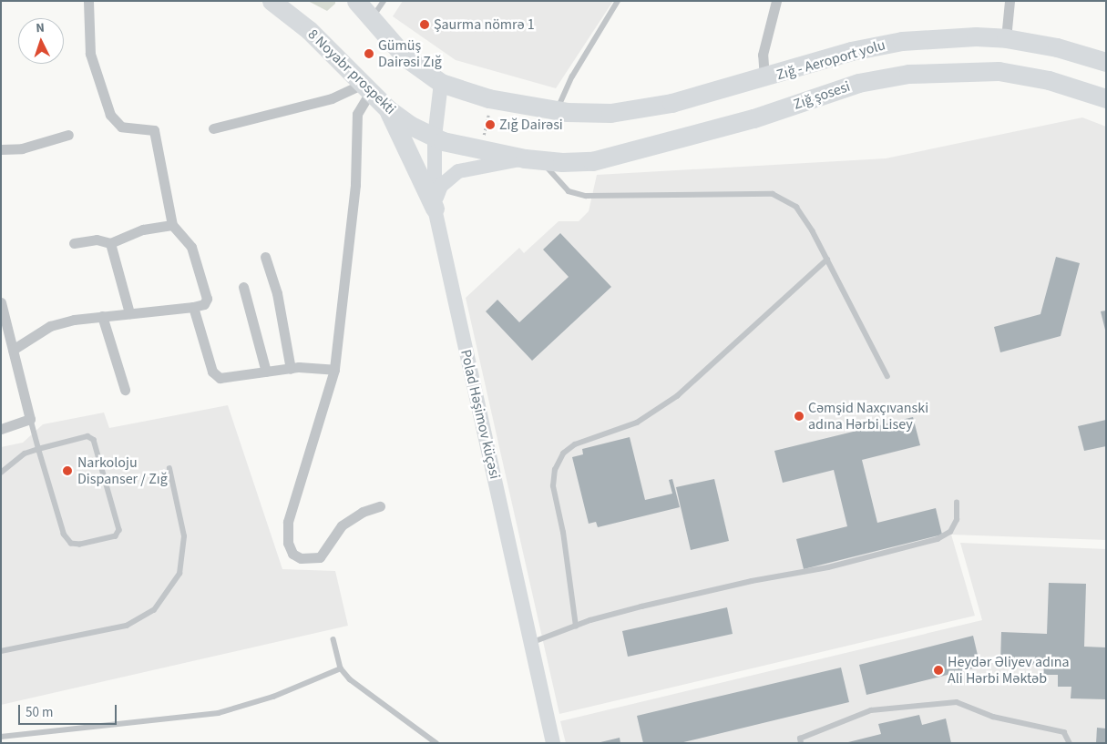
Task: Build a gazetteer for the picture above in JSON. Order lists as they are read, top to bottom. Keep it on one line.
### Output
{"streets":{"highway":["Zığ - Aeroport yolu","8 Noyabr prospekti","Zığ şosesi"],"street":["Polad Həşimov küçəsi"]},"crossings":[["8 Noyabr prospekti","Zığ şosesi"],["8 Noyabr prospekti","Polad Həşimov küçəsi"]],"places":["Şaurma nömrә 1","Gümüş Dairəsi Zığ","Zığ Dairəsi","Cəmşid Naxçıvanski adına Hərbi Lisey","Narkoloju Dispanser / Zığ","Heydər Əliyev adına Ali Hərbi Məktəb"],"scale_bar":"50 m","north":"top"}
